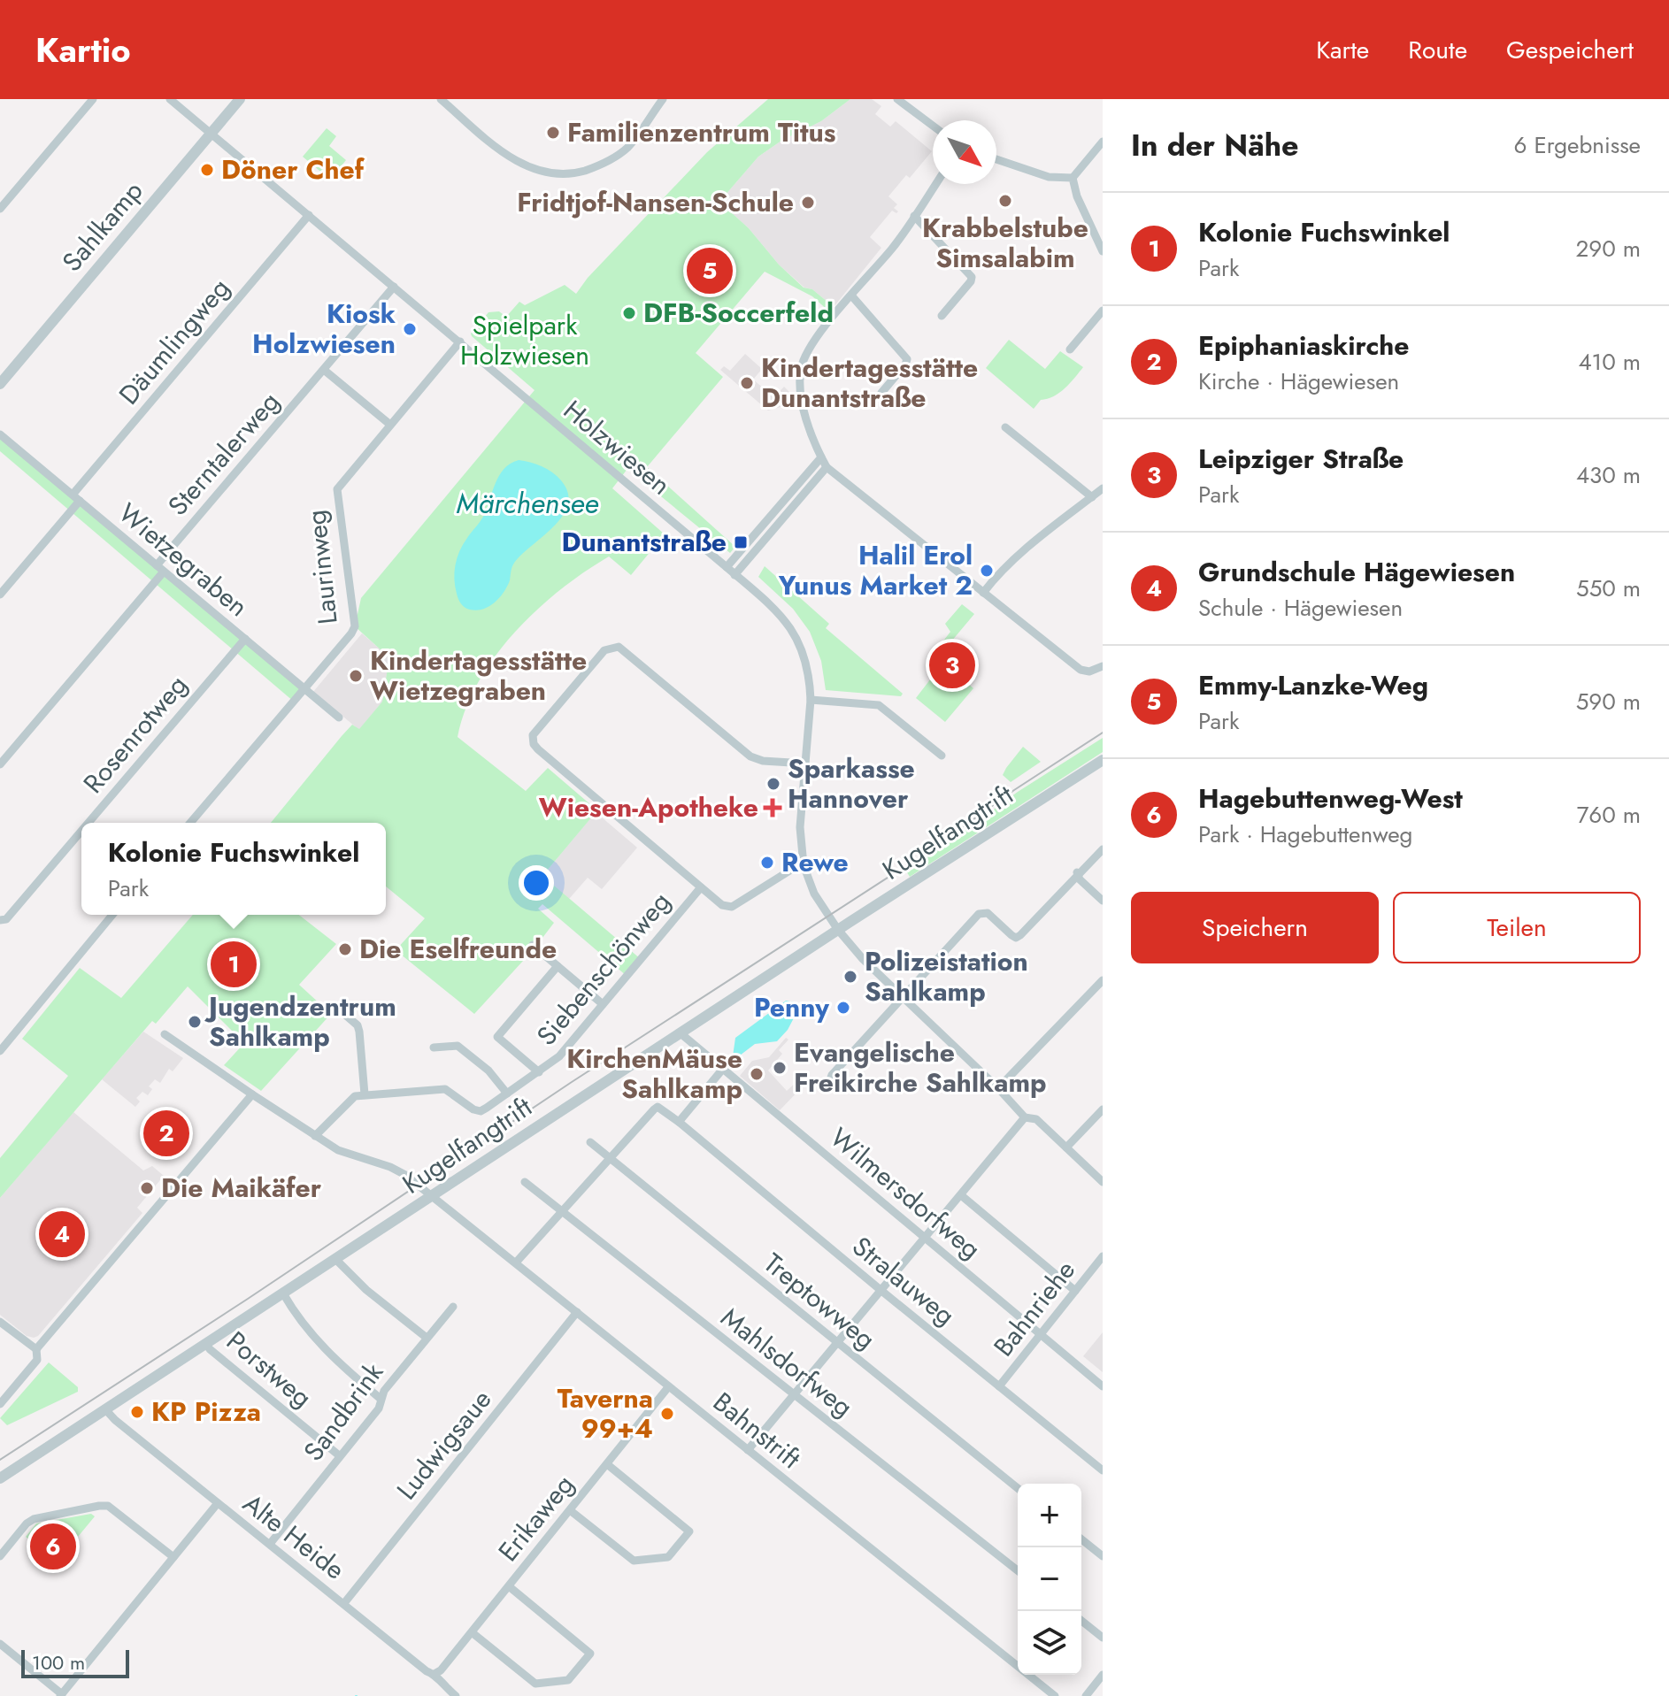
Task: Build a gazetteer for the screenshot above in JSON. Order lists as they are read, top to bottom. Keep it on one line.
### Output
{"streets":{"street":["Sahlkamp","Däumlingweg","Holzwiesen","Sterntalerweg","Wietzegraben","Laurinweg","Rosenrotweg","Kugelfangtrift","Siebenschönweg","Wilmersdorfweg","Stralauweg","Treptowweg","Bahnriehe","Mahlsdorfweg","Porstweg","Sandbrink","Bahnstrift","Ludwigsaue","Erikaweg","Alte Heide"]},"crossings":[["Sahlkamp","Holzwiesen"],["Däumlingweg","Holzwiesen"],["Däumlingweg","Wietzegraben"],["Holzwiesen","Sterntalerweg"],["Holzwiesen","Laurinweg"],["Holzwiesen","Kugelfangtrift"],["Sterntalerweg","Wietzegraben"],["Wietzegraben","Laurinweg"],["Wietzegraben","Rosenrotweg"],["Kugelfangtrift","Wilmersdorfweg"],["Kugelfangtrift","Porstweg"],["Kugelfangtrift","Bahnstrift"],["Kugelfangtrift","Alte Heide"],["Siebenschönweg","Bahnstrift"],["Wilmersdorfweg","Bahnriehe"],["Stralauweg","Bahnriehe"],["Porstweg","Sandbrink"],["Sandbrink","Alte Heide"],["Bahnstrift","Ludwigsaue"],["Bahnstrift","Erikaweg"],["Ludwigsaue","Alte Heide"],["Erikaweg","Alte Heide"]],"water":["Märchensee"],"parks":["Spielpark Holzwiesen"],"places":{"other":["Familienzentrum Titus","Döner Chef","Krabbelstube Simsalabim","Fridtjof-Nansen-Schule","DFB-Soccerfeld","Kiosk Holzwiesen","Kindertagesstätte Dunantstraße","Halil Erol Yunus Market 2","Kindertagesstätte Wietzegraben","Sparkasse Hannover","Rewe","Die Eselfreunde","Polizeistation Sahlkamp","Penny","Jugendzentrum Sahlkamp","Evangelische Freikirche Sahlkamp","KirchenMäuse Sahlkamp","Die Maikäfer","KP Pizza","Taverna 99+4"],"transit":["Dunantstraße"],"health":["Wiesen-Apotheke"]},"scale_bar":"100 m","north":"bottom right","page":{"header":"Kartio","nav":["Karte","Route","Gespeichert"],"heading":["In der Nähe","6 Ergebnisse"],"list":[{"mark":"1","name":"Kolonie Fuchswinkel","note":"Park","value":"290 m"},{"mark":"2","name":"Epiphaniaskirche","note":"Kirche · Hägewiesen","value":"410 m"},{"mark":"3","name":"Leipziger Straße","note":"Park","value":"430 m"},{"mark":"4","name":"Grundschule Hägewiesen","note":"Schule · Hägewiesen","value":"550 m"},{"mark":"5","name":"Emmy-Lanzke-Weg","note":"Park","value":"590 m"},{"mark":"6","name":"Hagebuttenweg-West","note":"Park · Hagebuttenweg","value":"760 m"}],"pins":["5","3","1","2","4","6"],"popup":["Kolonie Fuchswinkel","Park"],"buttons":["Speichern","Teilen"],"map_buttons":["+","−"],"scale":"100 m"}}
